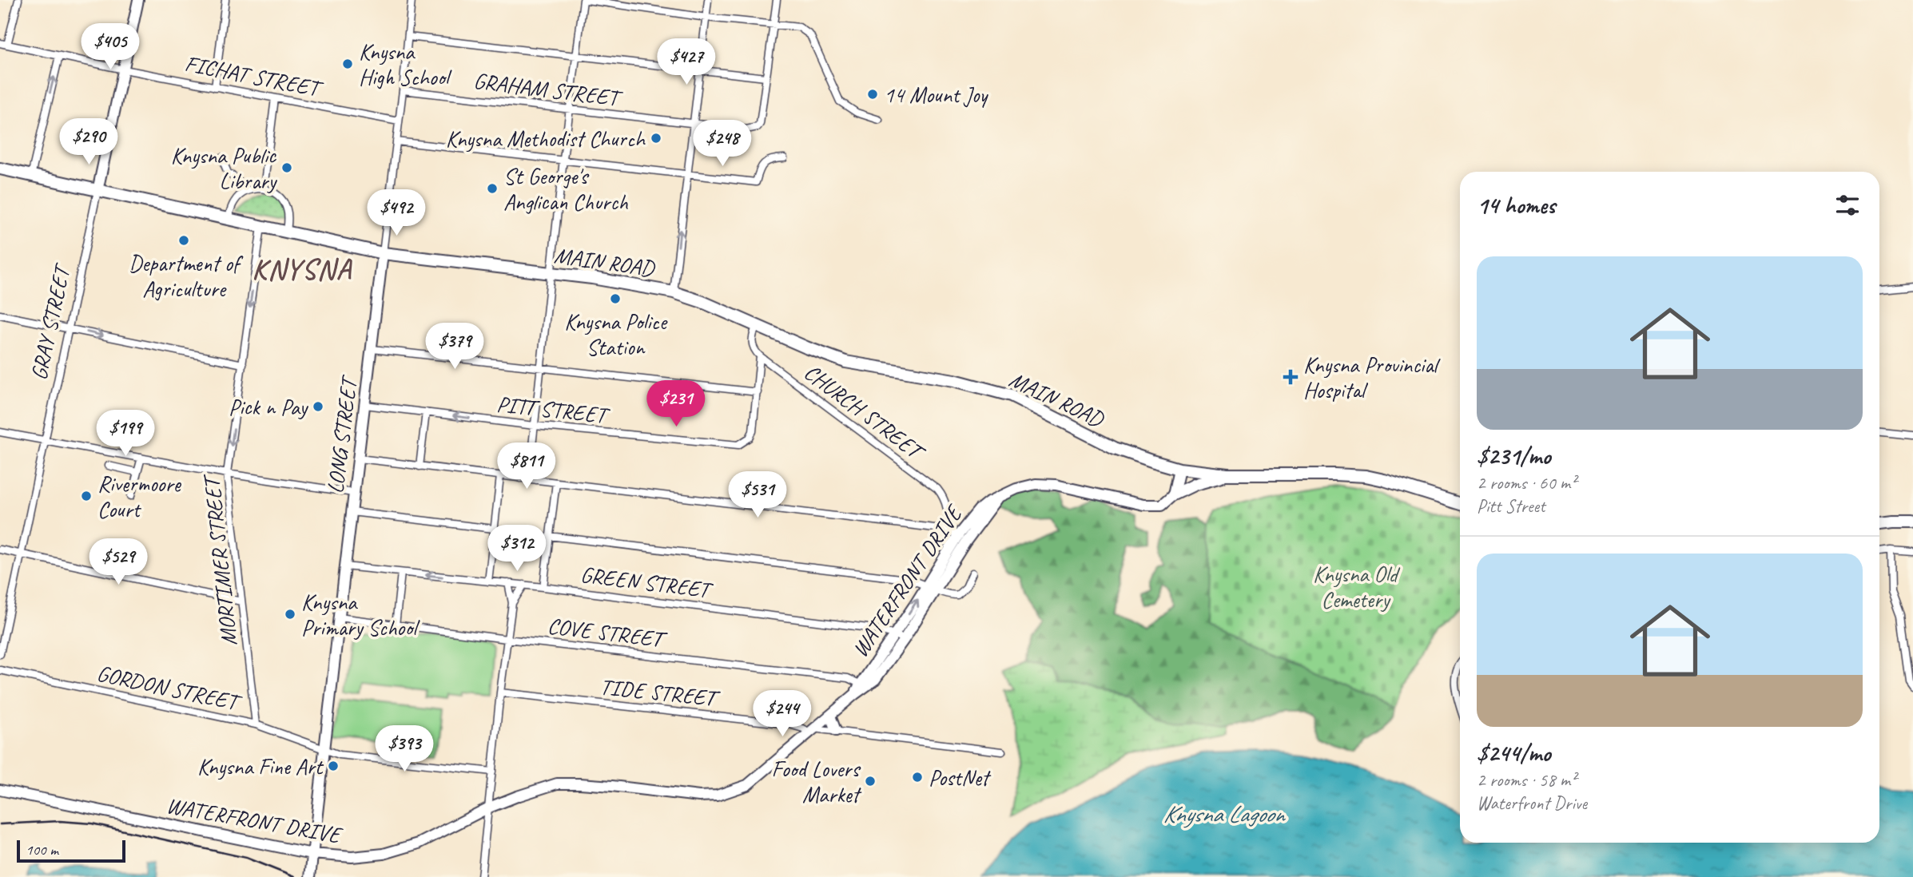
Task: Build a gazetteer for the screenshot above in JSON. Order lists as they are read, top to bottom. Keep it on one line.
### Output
{"streets":{"highway":["MAIN ROAD"],"street":["FICHAT STREET","GRAHAM STREET","GRAY STREET","PITT STREET","CHURCH STREET","LONG STREET","MORTIMER STREET","GREEN STREET","WATERFRONT DRIVE","COVE STREET","GORDON STREET","TIDE STREET"]},"crossings":[["FICHAT STREET","GRAY STREET"],["FICHAT STREET","LONG STREET"],["GRAHAM STREET","LONG STREET"],["MAIN ROAD","GRAY STREET"],["MAIN ROAD","LONG STREET"],["MAIN ROAD","MORTIMER STREET"],["PITT STREET","CHURCH STREET"],["PITT STREET","LONG STREET"],["LONG STREET","GREEN STREET"],["LONG STREET","WATERFRONT DRIVE"],["LONG STREET","COVE STREET"],["LONG STREET","GORDON STREET"],["MORTIMER STREET","GORDON STREET"],["GREEN STREET","WATERFRONT DRIVE"],["WATERFRONT DRIVE","COVE STREET"],["WATERFRONT DRIVE","TIDE STREET"]],"one_way":["MORTIMER STREET"],"districts":["KNYSNA"],"water":["Knysna Lagoon"],"parks":["Knysna Old Cemetery"],"places":{"other":["Knysna High School","14 Mount Joy","Knysna Methodist Church","Knysna Public Library","St George's Anglican Church","Department of Agriculture","Knysna Police Station","Pick n Pay","Rivermoore Court","Knysna Primary School","Knysna Fine Art","PostNet","Food Lovers Market"],"health":["Knysna Provincial Hospital"]},"scale_bar":"100 m","page":{"price":["$405","$427","$290","$248","$492","$379","$231","$199","$811","$531","$312","$529","$244","$393"],"heading":"14 homes","list":[{"name":"$231/mo","note":"2 rooms · 60 m² · Pitt Street"},{"name":"$244/mo","note":"2 rooms · 58 m² · Waterfront Drive"}],"scale":"100 m"}}
